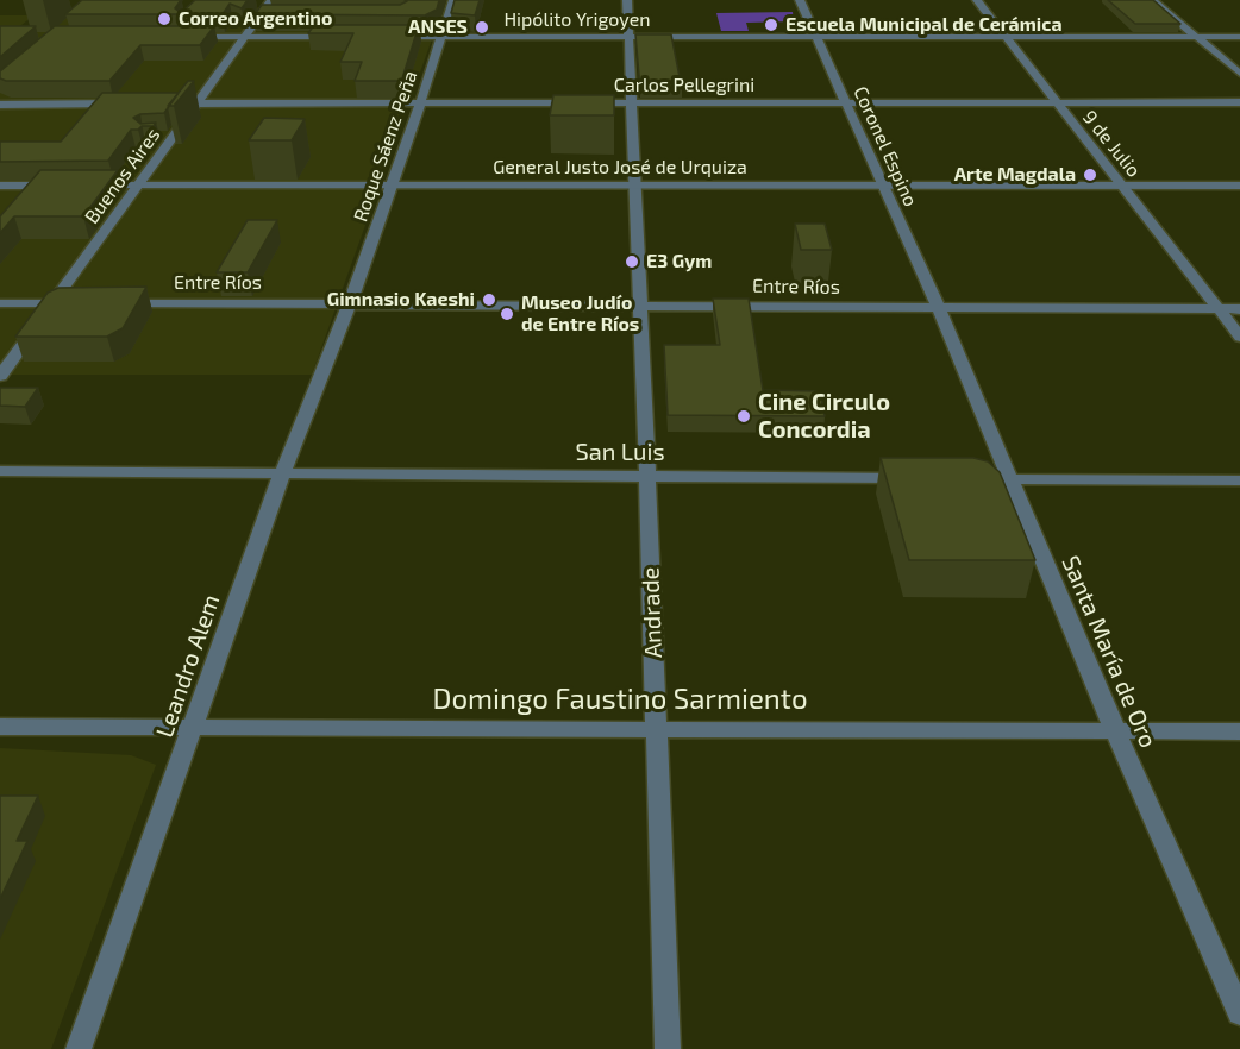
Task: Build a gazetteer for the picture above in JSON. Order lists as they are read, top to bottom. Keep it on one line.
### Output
{"streets":{"street":["Hipólito Yrigoyen","Carlos Pellegrini","9 de Julio","Roque Sáenz Peña","Coronel Espino","General Justo José de Urquiza","Buenos Aires","Entre Ríos","San Luis","Andrade","Santa María de Oro","Leandro Alem","Domingo Faustino Sarmiento"]},"crossings":[["Hipólito Yrigoyen","9 de Julio"],["Hipólito Yrigoyen","Roque Sáenz Peña"],["Hipólito Yrigoyen","Coronel Espino"],["Hipólito Yrigoyen","Andrade"],["Carlos Pellegrini","9 de Julio"],["Carlos Pellegrini","Roque Sáenz Peña"],["Carlos Pellegrini","Coronel Espino"],["Carlos Pellegrini","Buenos Aires"],["Carlos Pellegrini","Andrade"],["9 de Julio","General Justo José de Urquiza"],["9 de Julio","Entre Ríos"],["Roque Sáenz Peña","General Justo José de Urquiza"],["Roque Sáenz Peña","Entre Ríos"],["Roque Sáenz Peña","Leandro Alem"],["Coronel Espino","General Justo José de Urquiza"],["Coronel Espino","Entre Ríos"],["Coronel Espino","Santa María de Oro"],["General Justo José de Urquiza","Buenos Aires"],["General Justo José de Urquiza","Andrade"],["Entre Ríos","Andrade"],["Entre Ríos","Santa María de Oro"],["Entre Ríos","Leandro Alem"],["San Luis","Andrade"],["San Luis","Leandro Alem"],["Andrade","Domingo Faustino Sarmiento"],["Santa María de Oro","Domingo Faustino Sarmiento"],["Leandro Alem","Domingo Faustino Sarmiento"]],"places":["Correo Argentino","Escuela Municipal de Cerámica","ANSES","Arte Magdala","E3 Gym","Gimnasio Kaeshi","Museo Judío de Entre Ríos","Cine Circulo Concordia"]}
